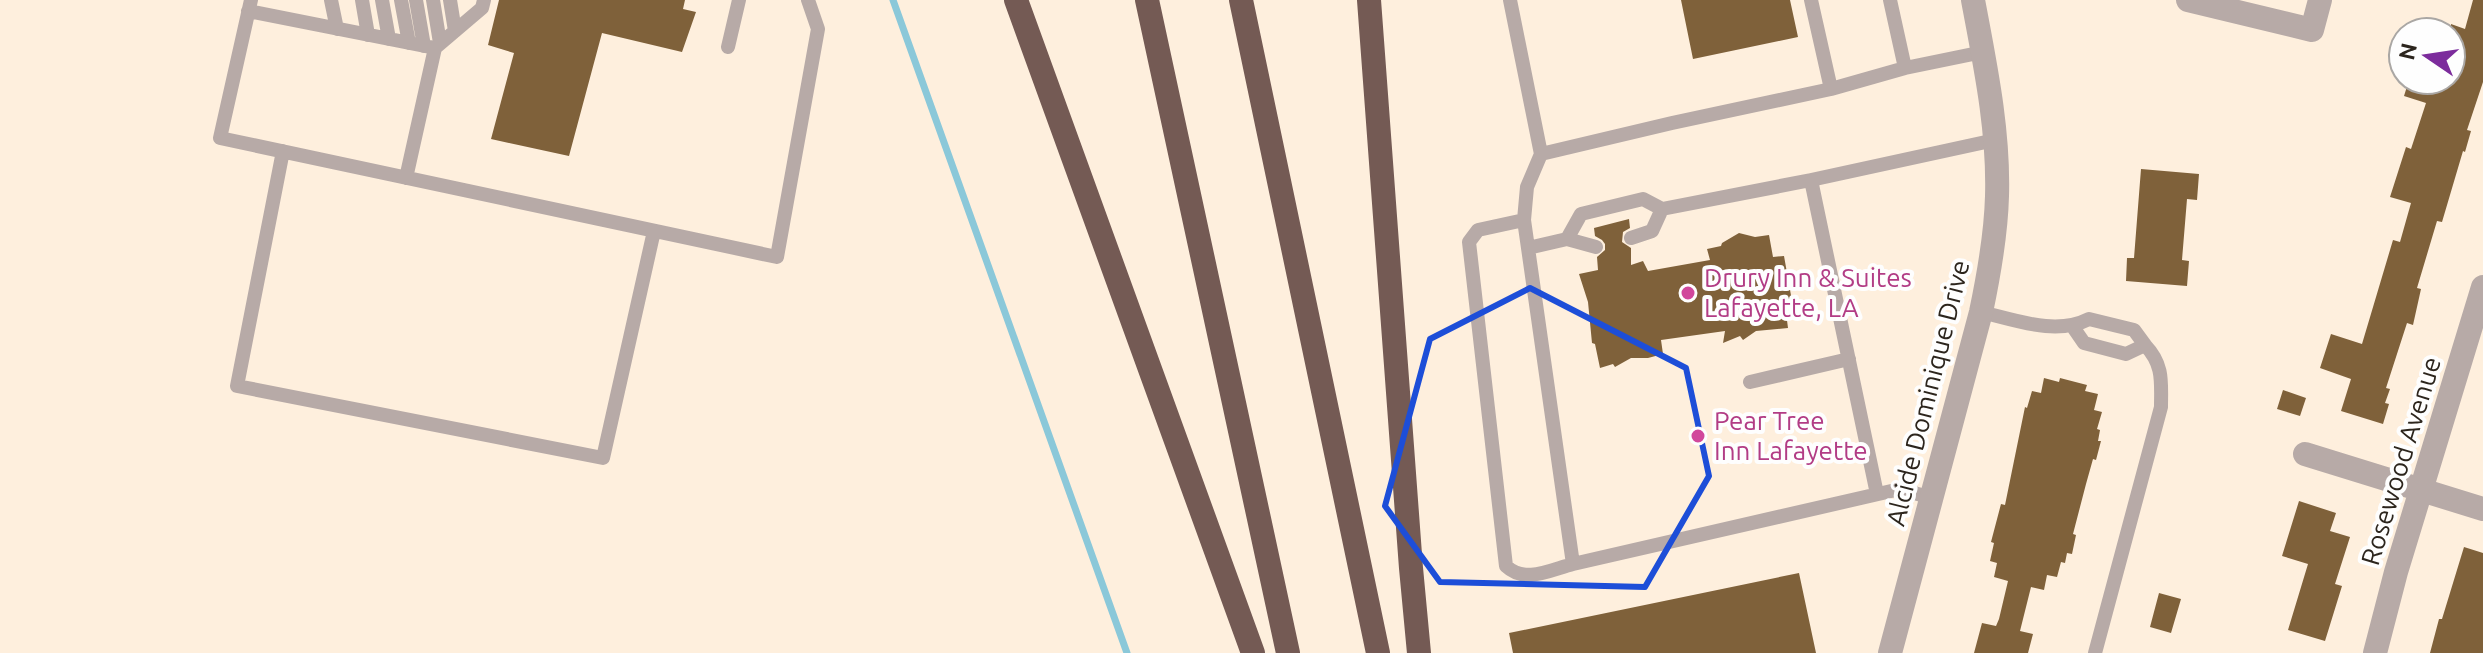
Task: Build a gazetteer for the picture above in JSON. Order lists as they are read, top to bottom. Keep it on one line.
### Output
{"streets":{"street":["Alcide Dominique Drive","Rosewood Avenue"]},"places":["Drury Inn & Suites Lafayette, LA","Pear Tree Inn Lafayette"],"north":"left"}
